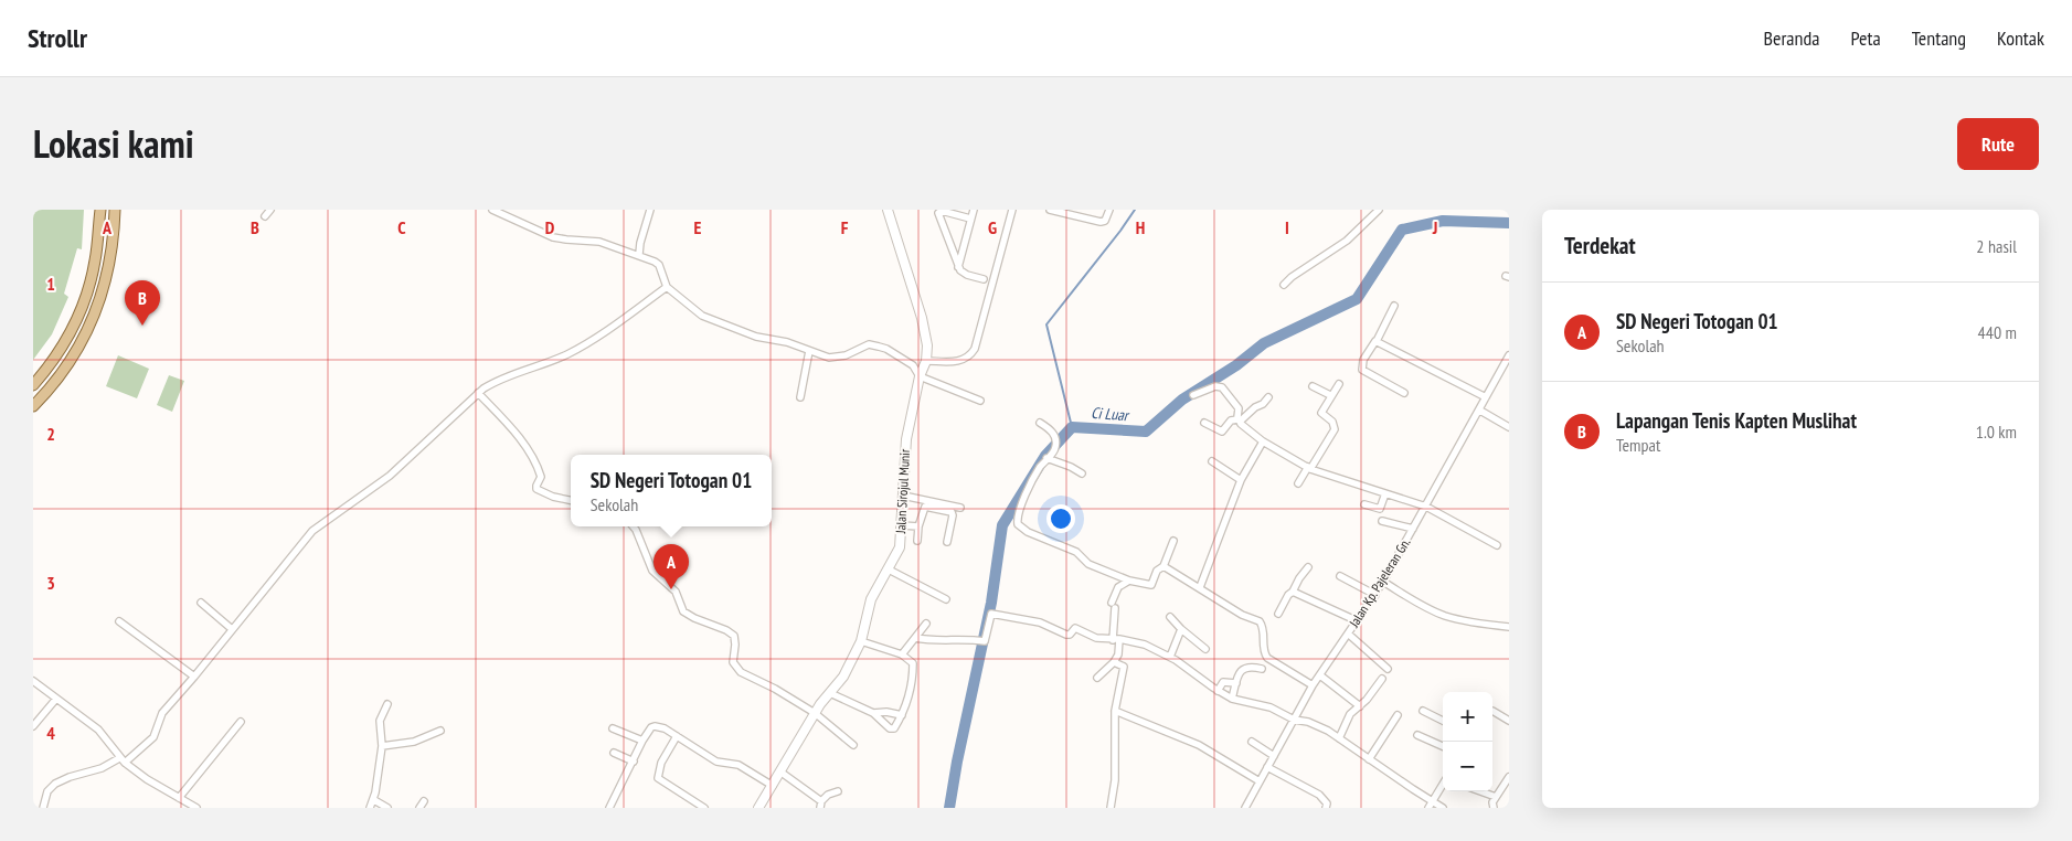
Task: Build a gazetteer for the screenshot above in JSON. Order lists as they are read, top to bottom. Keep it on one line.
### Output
{"streets":{"street":["Jalan Sirojul Munir","Jalan Kp. Pajeleran Gn."]},"water":["Ci Luar"],"page":{"header":"Strollr","nav":["Beranda","Peta","Tentang","Kontak"],"title":"Lokasi kami","buttons":"Rute","heading":["Terdekat","2 hasil"],"pins":["B","A"],"list":[{"mark":"A","name":"SD Negeri Totogan 01","note":"Sekolah","value":"440 m"},{"mark":"B","name":"Lapangan Tenis Kapten Muslihat","note":"Tempat","value":"1.0 km"}],"popup":["SD Negeri Totogan 01","Sekolah"],"map_buttons":["+","−"]},"grid":{"columns":["A","B","C","D","E","F","G","H","I","J"],"rows":["1","2","3","4"]}}
